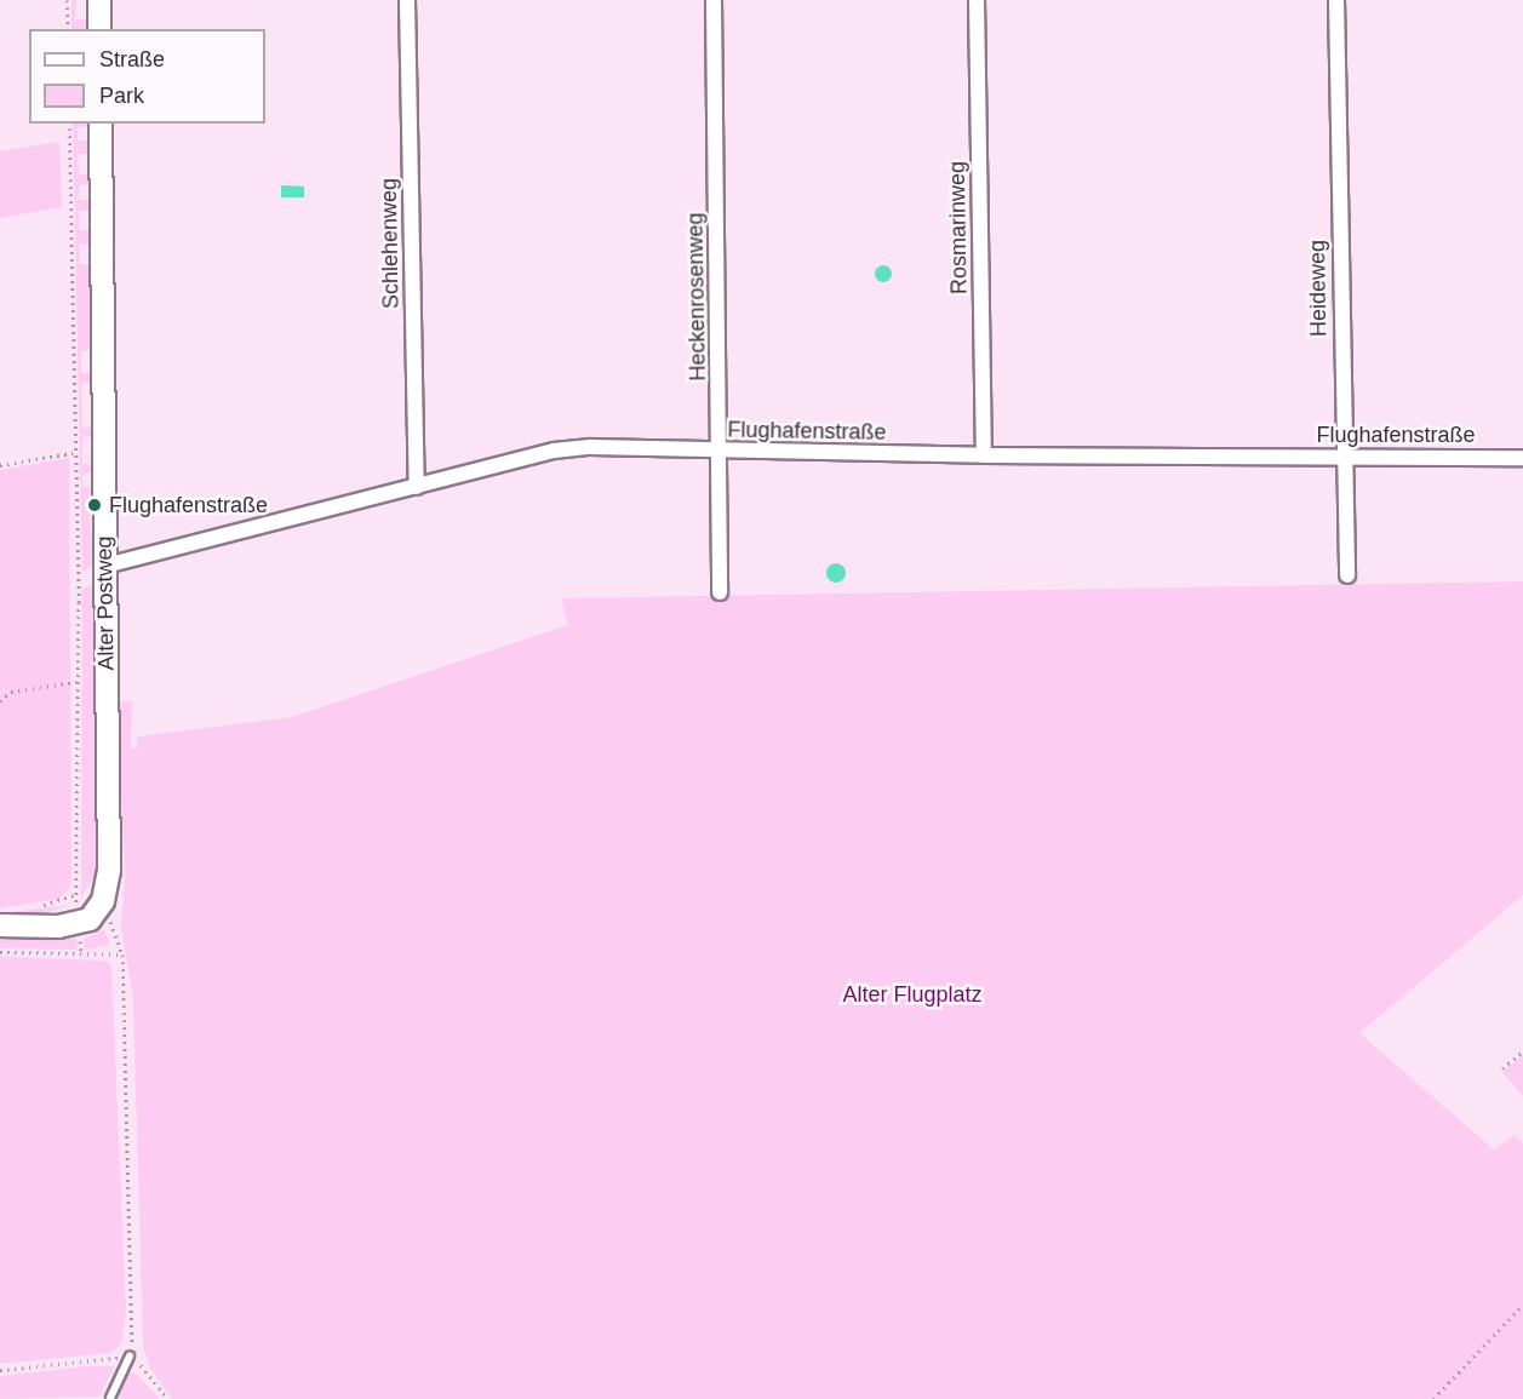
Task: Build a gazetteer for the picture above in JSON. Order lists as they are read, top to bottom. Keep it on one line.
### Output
{"streets":{"main road":["Alter Postweg"],"street":["Rosmarinweg","Schlehenweg","Heideweg","Heckenrosenweg","Flughafenstraße"]},"crossings":[["Rosmarinweg","Flughafenstraße"],["Schlehenweg","Flughafenstraße"],["Heideweg","Flughafenstraße"],["Heckenrosenweg","Flughafenstraße"],["Flughafenstraße","Alter Postweg"]],"parks":["Alter Flugplatz"],"places":["Flughafenstraße"],"legend":["Straße","Park"]}
